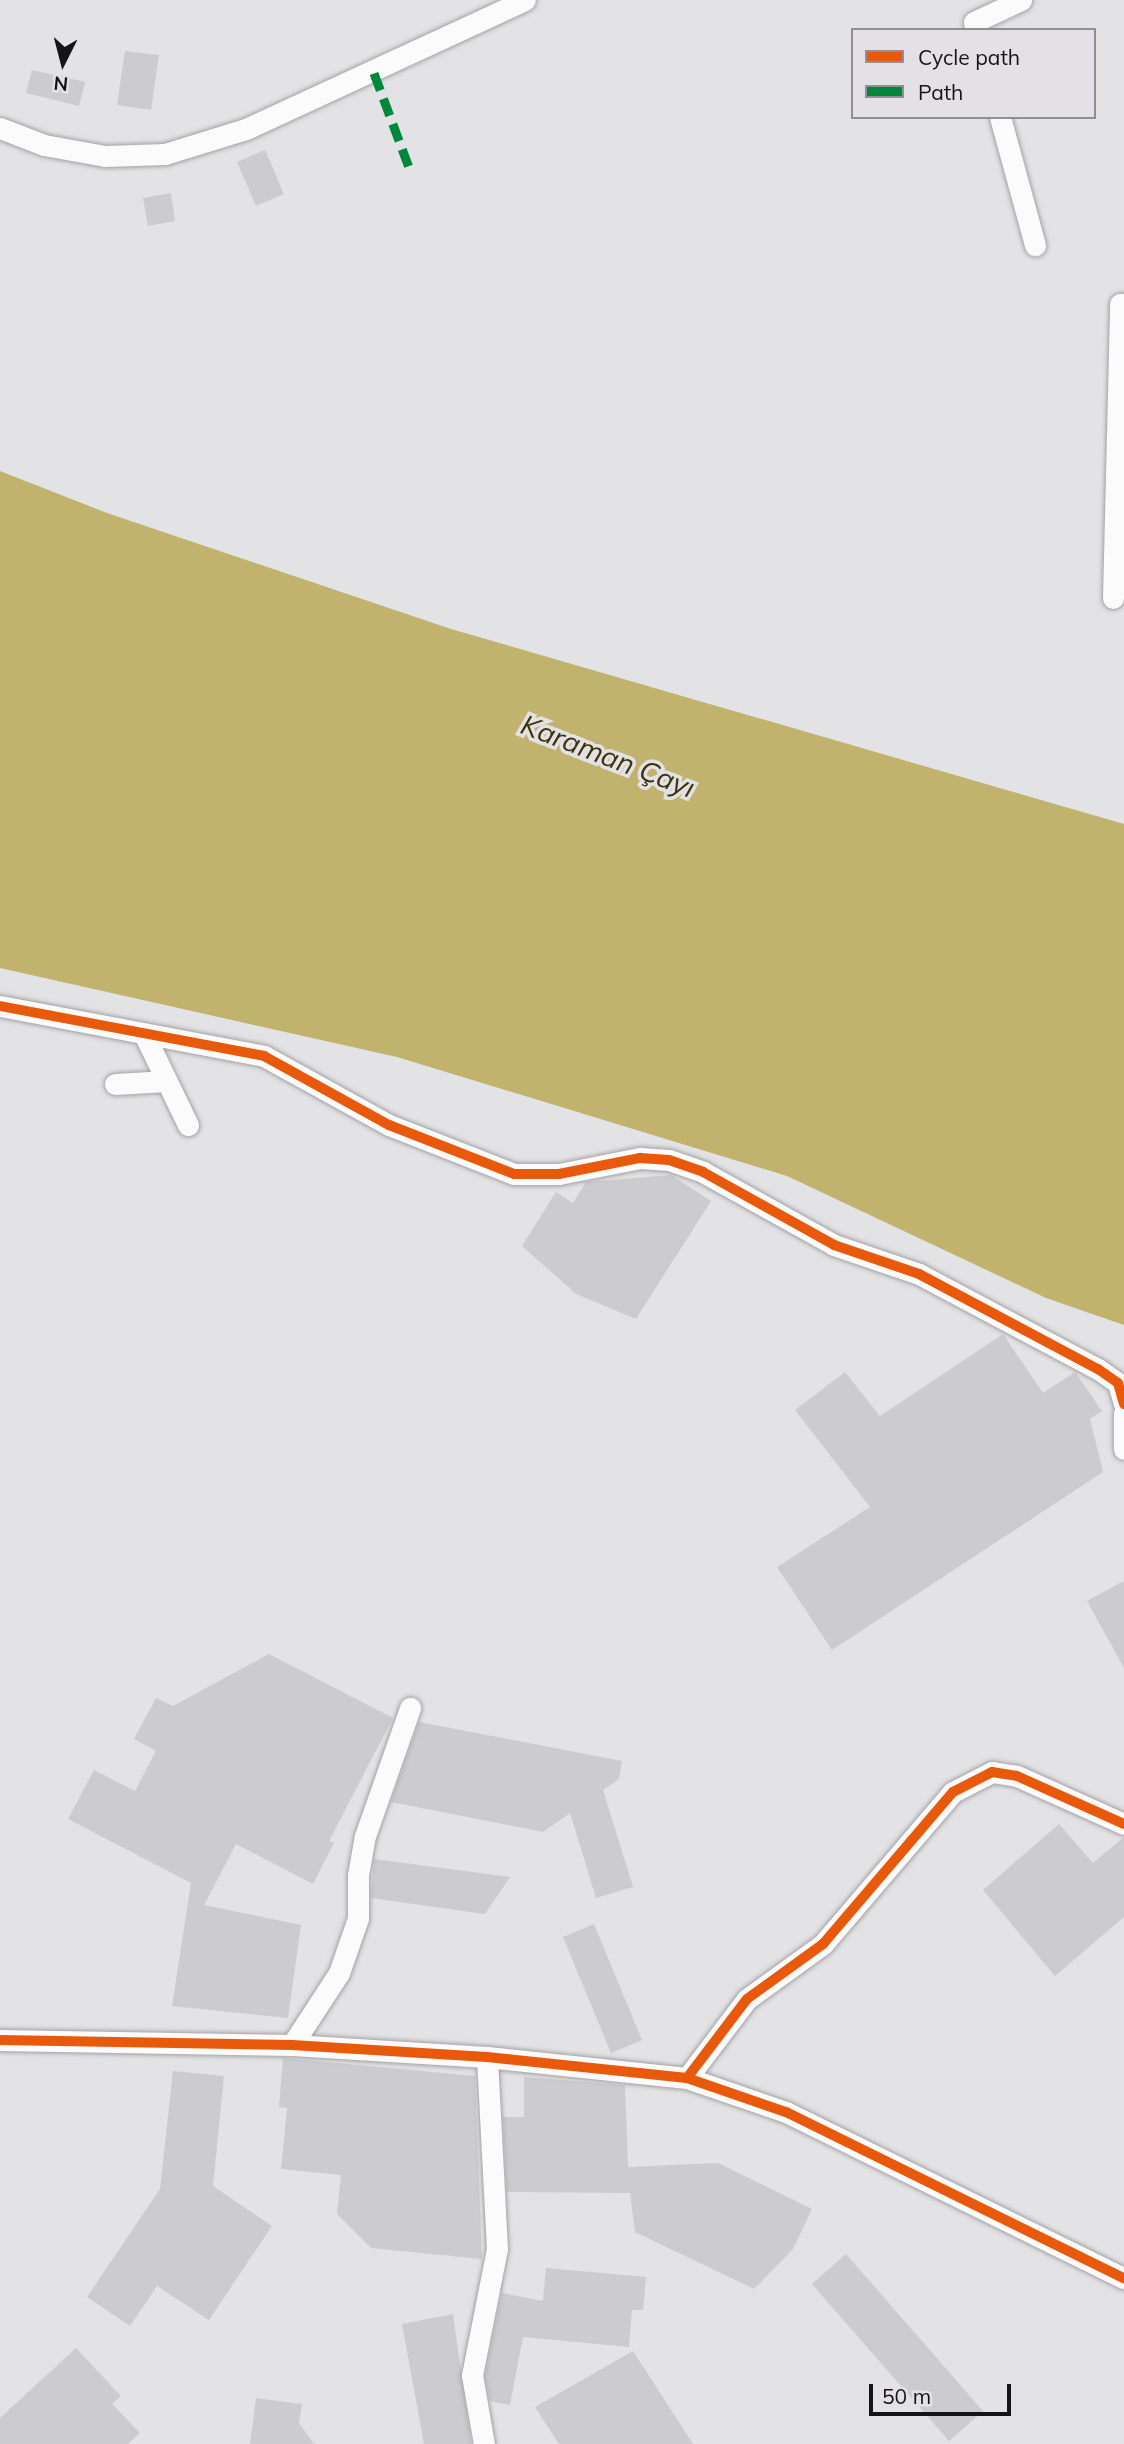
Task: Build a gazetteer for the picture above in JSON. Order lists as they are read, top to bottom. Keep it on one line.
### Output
{"water":["Karaman Çayı"],"legend":["Cycle path","Path"],"scale_bar":"50 m","north":"bottom"}
